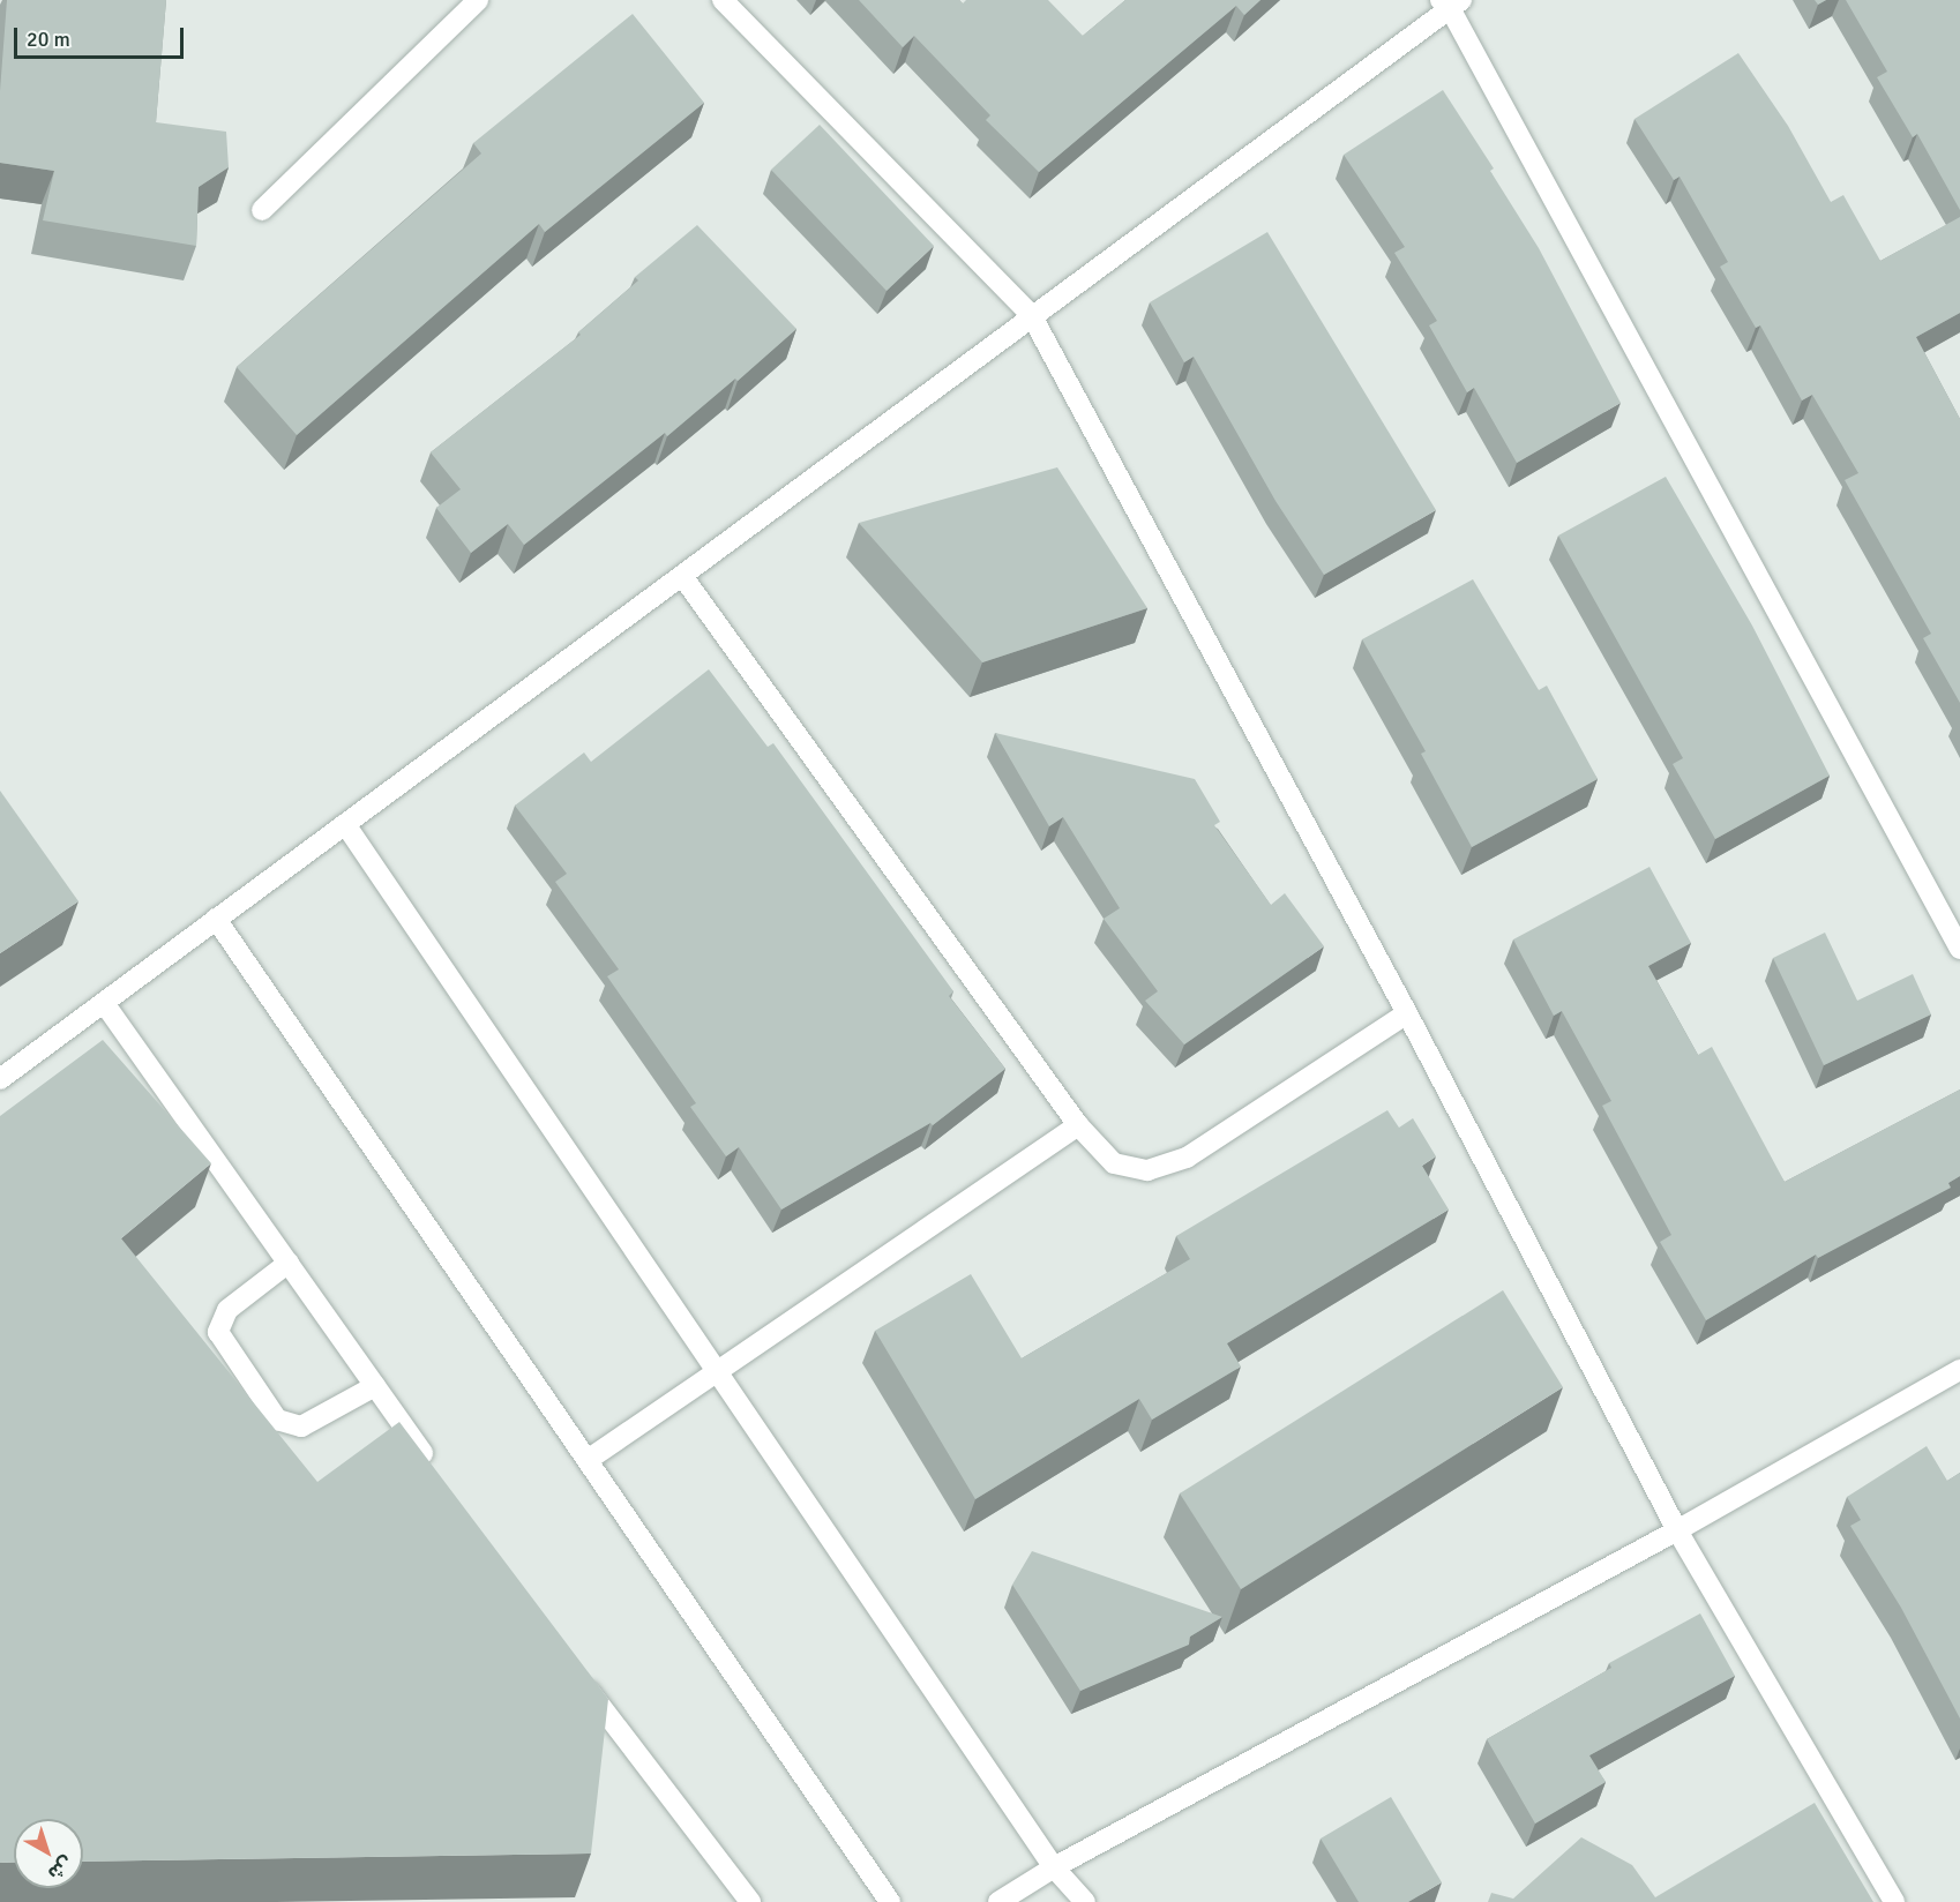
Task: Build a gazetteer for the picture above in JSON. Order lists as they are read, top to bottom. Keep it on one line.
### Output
{"scale_bar":"20 m","north":"bottom right"}
